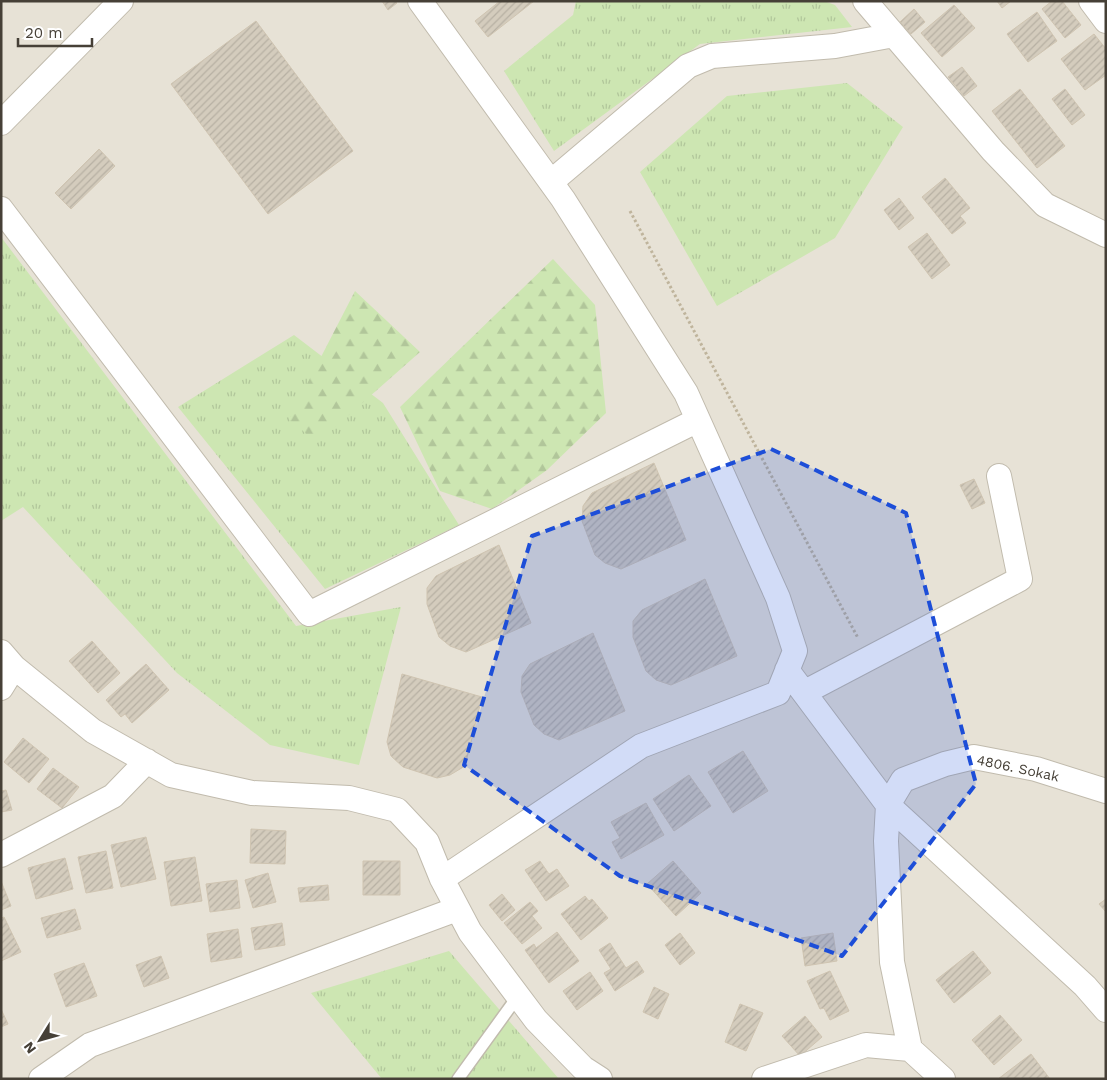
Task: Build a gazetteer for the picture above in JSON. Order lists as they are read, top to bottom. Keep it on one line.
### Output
{"streets":{"street":["4806. Sokak"]},"scale_bar":"20 m","north":"bottom left"}
